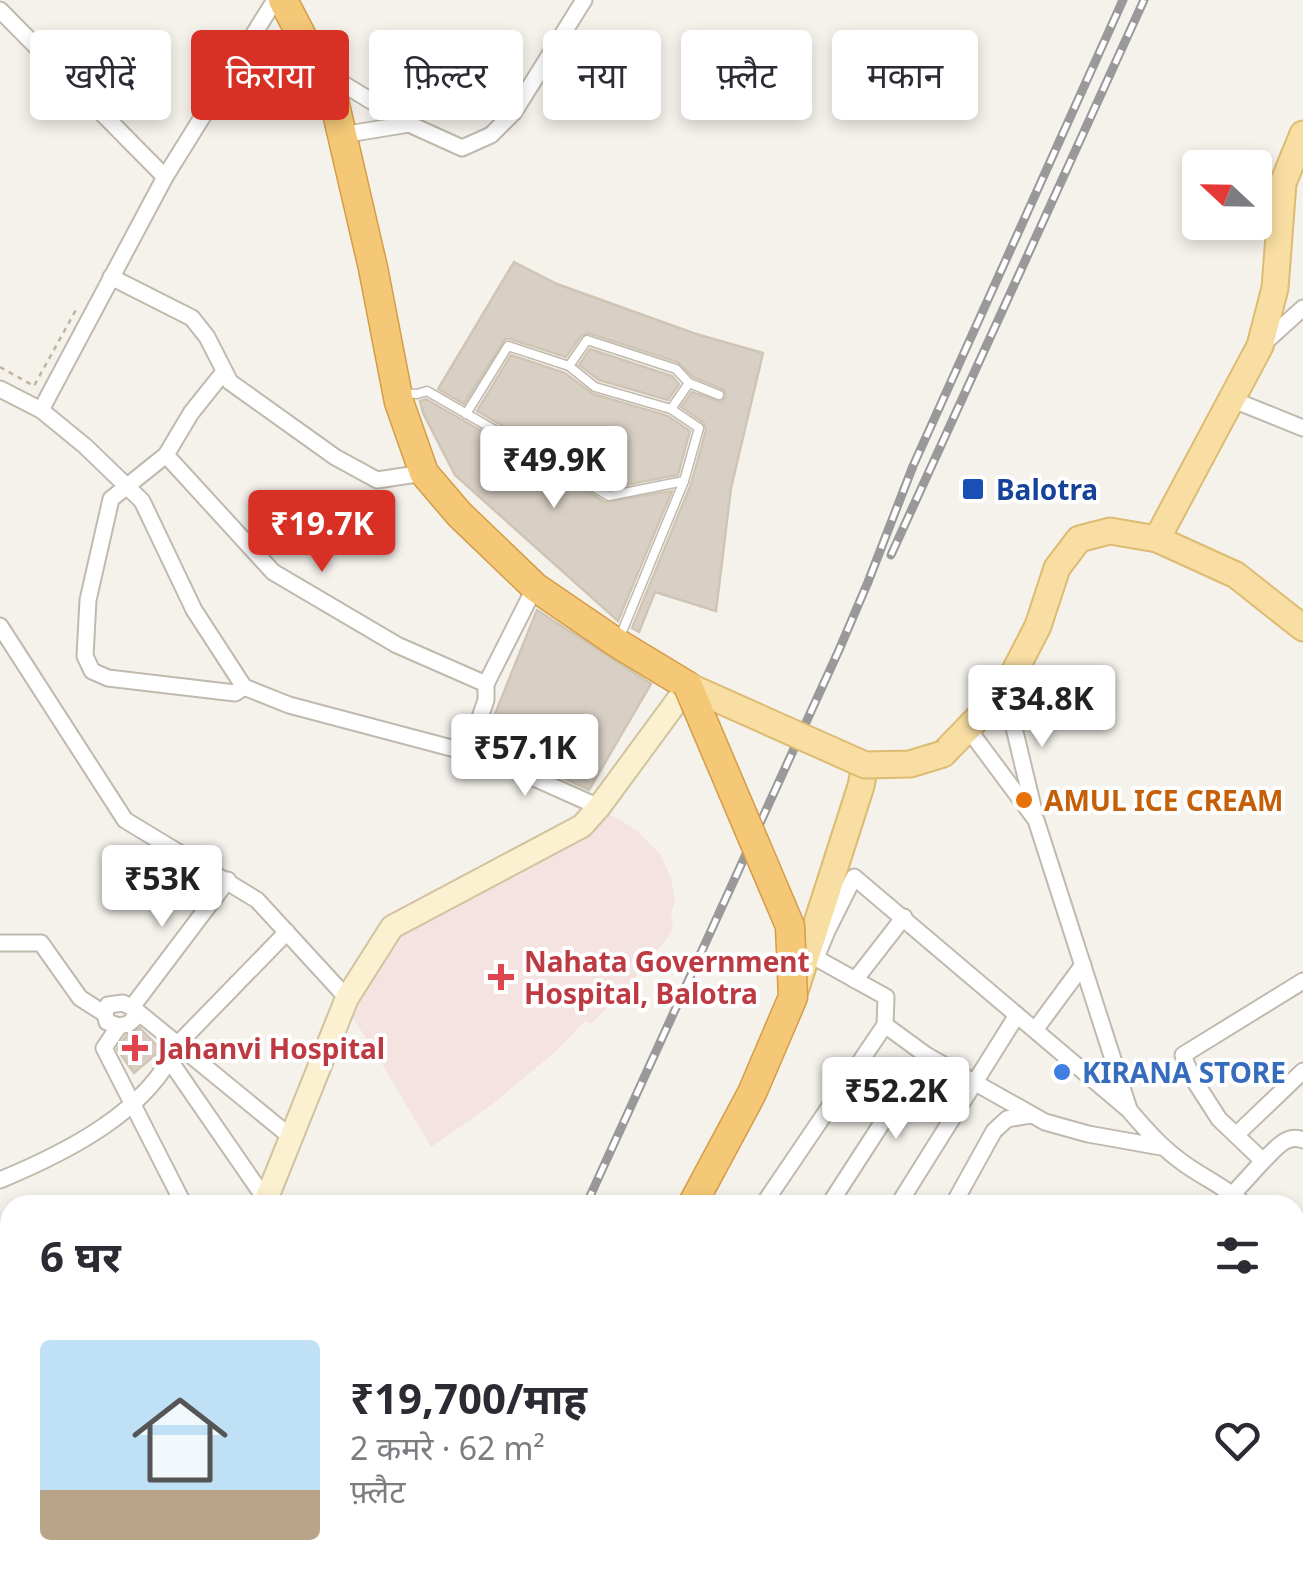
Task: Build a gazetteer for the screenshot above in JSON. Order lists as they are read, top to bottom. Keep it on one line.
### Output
{"places":{"transit":["Balotra"],"other":["AMUL ICE CREAM","KIRANA STORE"],"health":["Nahata Government Hospital, Balotra","Jahanvi Hospital"]},"north":"left","page":{"chip":["खरीदें","किराया","फ़िल्टर","नया","फ़्लैट","मकान"],"price":["₹49.9K","₹19.7K","₹34.8K","₹57.1K","₹53K","₹52.2K"],"heading":"6 घर","list":[{"name":"₹19,700/माह","note":"2 कमरे · 62 m² · फ़्लैट"}]}}
